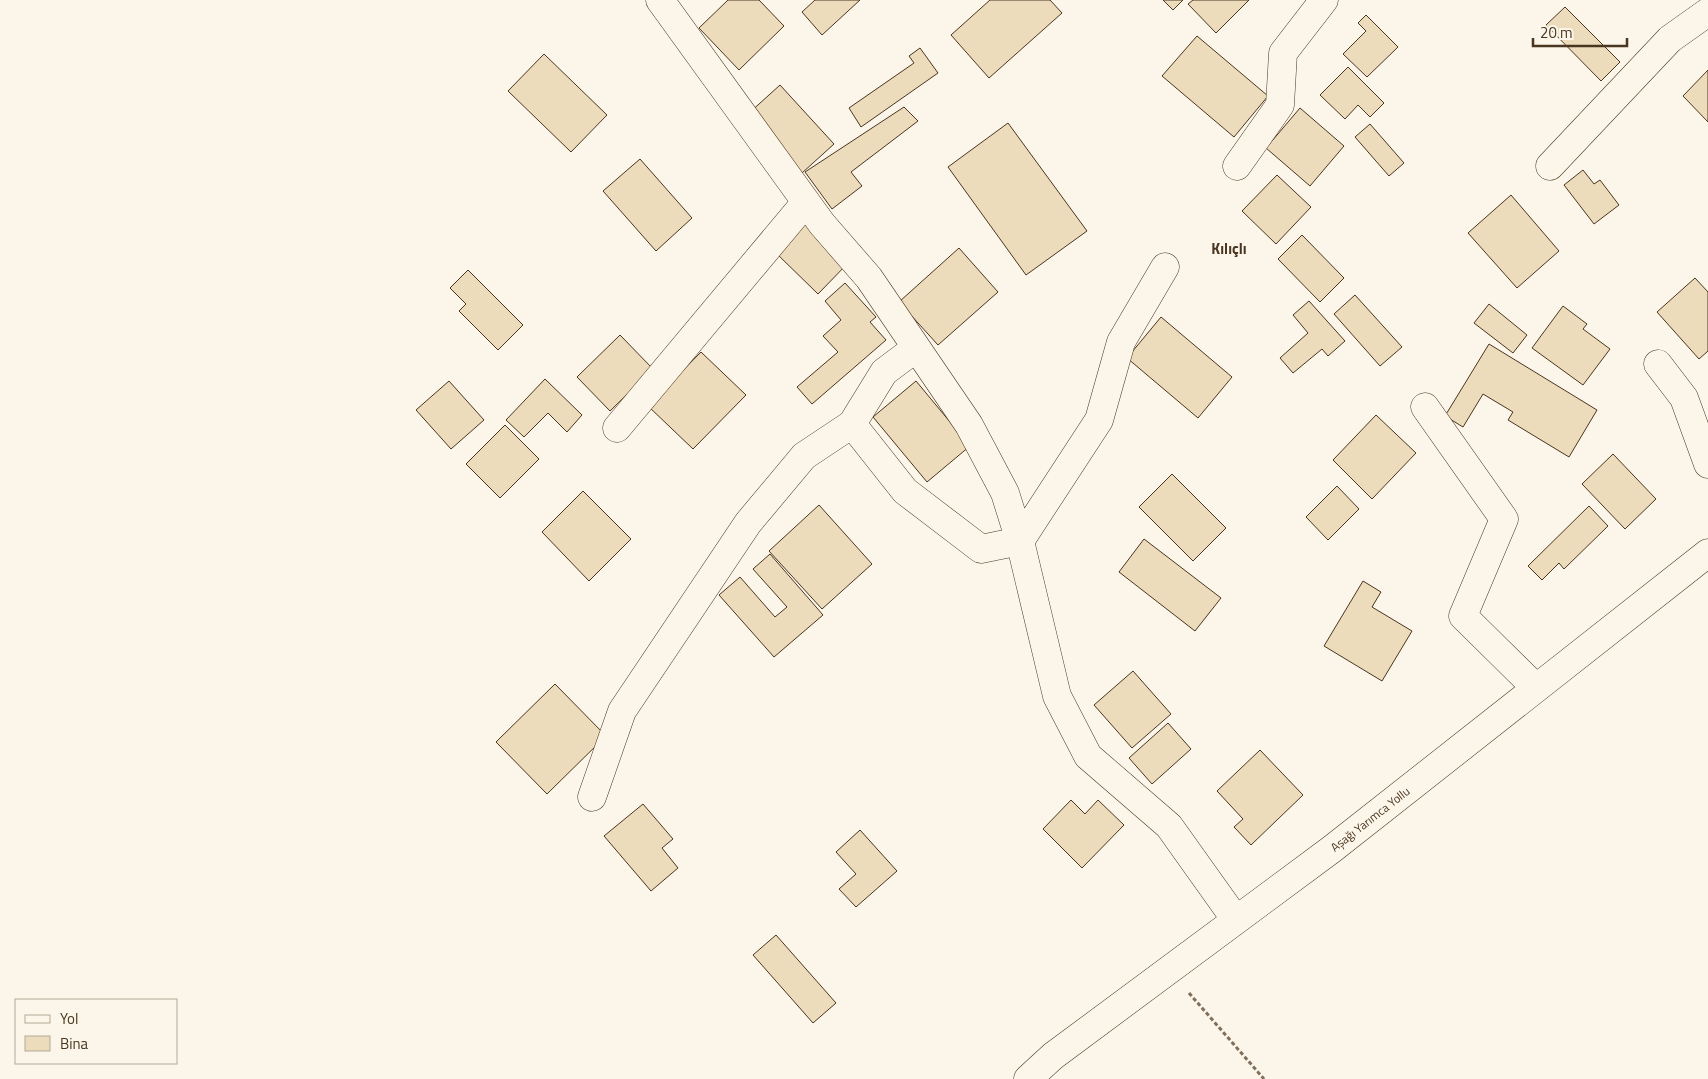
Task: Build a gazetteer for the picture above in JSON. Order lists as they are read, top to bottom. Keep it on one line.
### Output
{"streets":{"street":["Aşağı Yarımca Yollu"]},"districts":["Kılıçlı"],"legend":["Yol","Bina"],"scale_bar":"20 m"}
